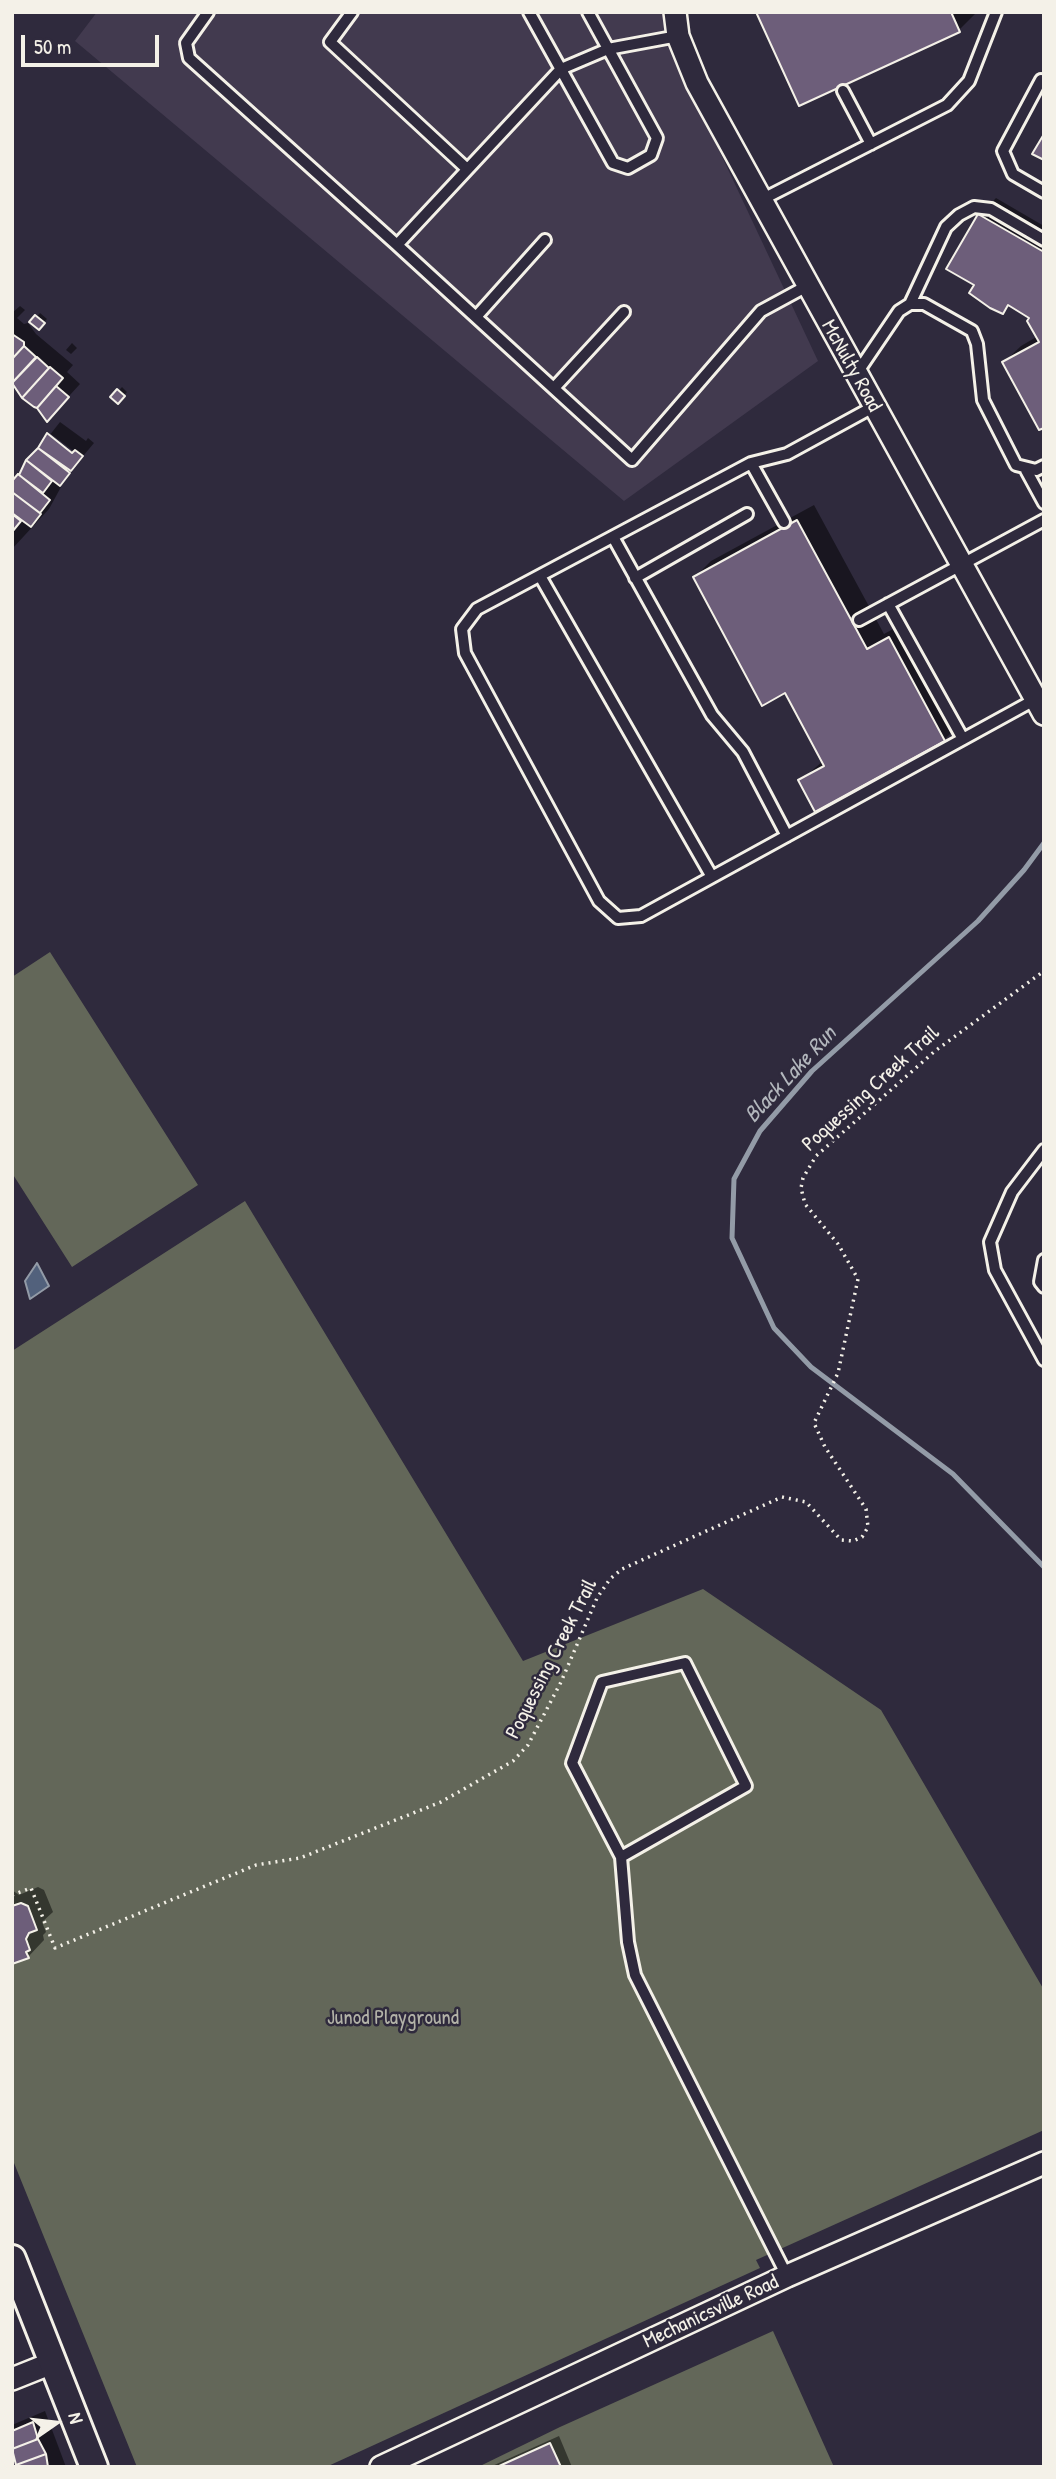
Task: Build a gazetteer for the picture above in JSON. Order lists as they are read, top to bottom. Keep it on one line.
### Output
{"streets":{"street":["McNulty Road","Mechanicsville Road"],"path":["Poquessing Creek Trail"]},"water":["Black Lake Run"],"parks":["Junod Playground"],"scale_bar":"50 m","north":"right"}
